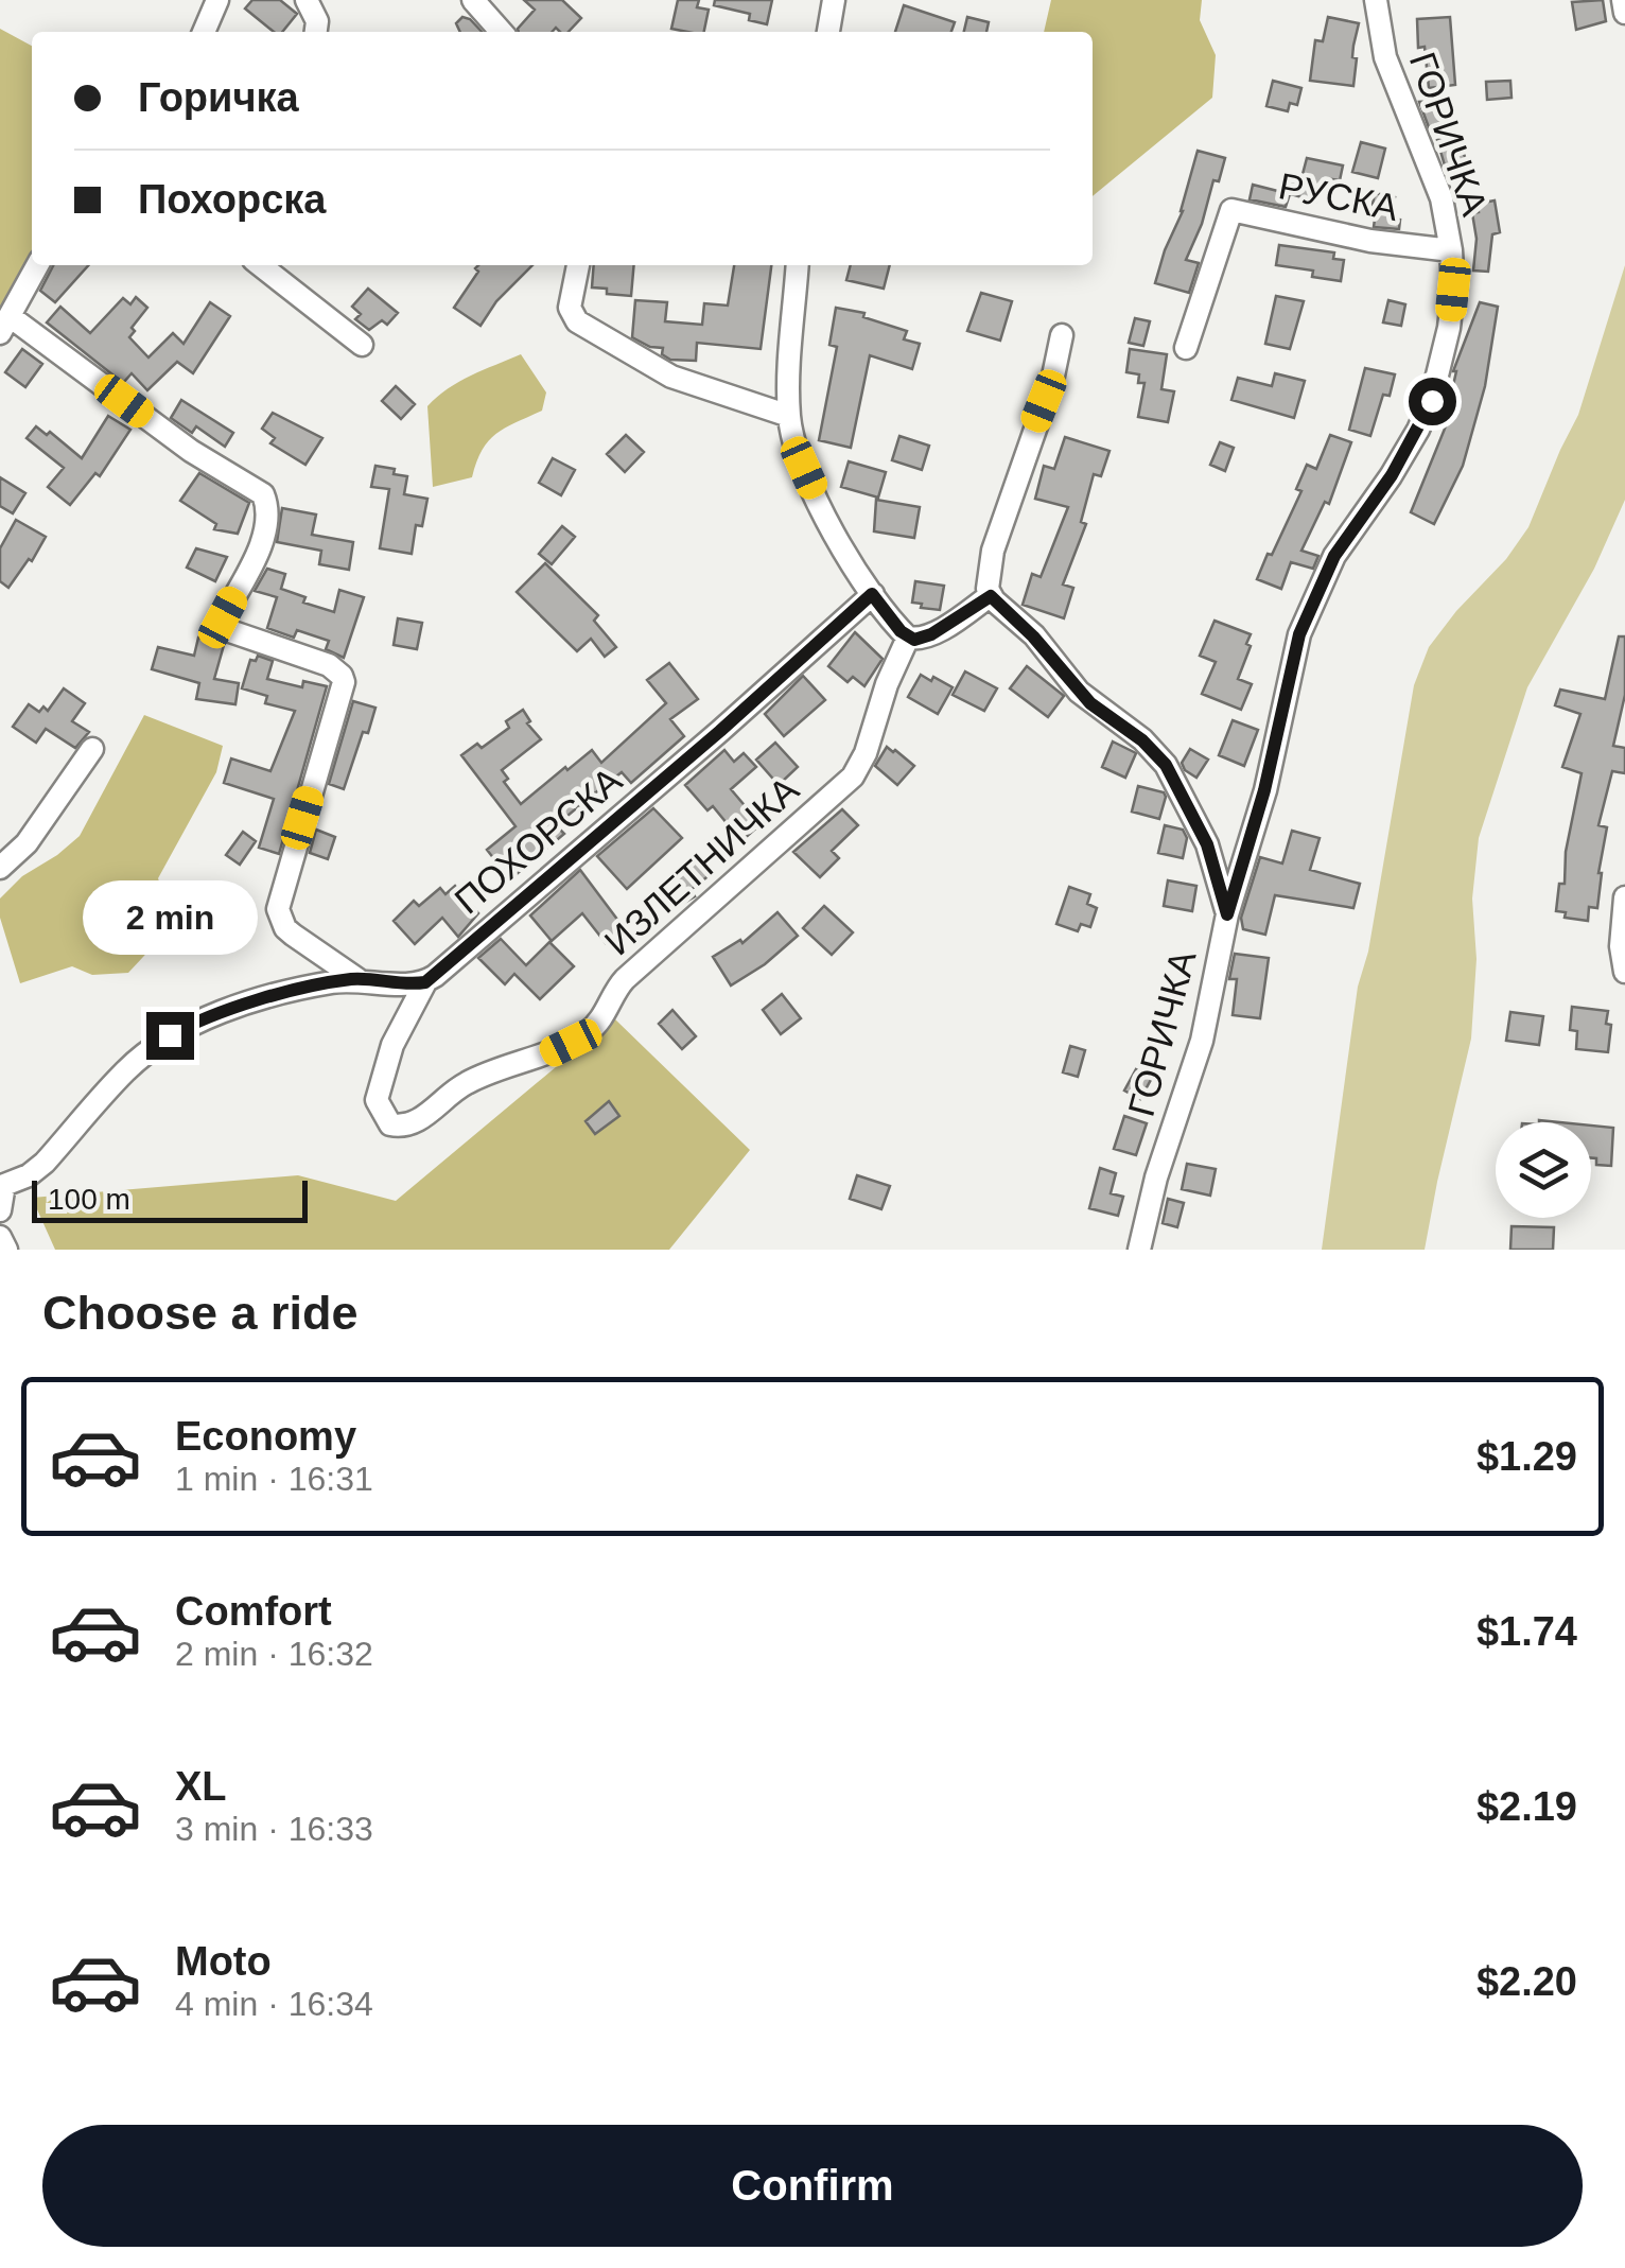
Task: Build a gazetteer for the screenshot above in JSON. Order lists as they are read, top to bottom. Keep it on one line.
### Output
{"streets":{"street":["ГОРИЧКА","РУСКА","ПОХОРСКА","ИЗЛЕТНИЧКА"]},"crossings":[["ГОРИЧКА","РУСКА"],["ПОХОРСКА","ИЗЛЕТНИЧКА"]],"scale_bar":"100 m","page":{"banner":["Горичка","Похорска"],"bubble":"2 min","scale":"100 m","heading":"Choose a ride","list":[{"name":"Economy","note":"1 min · 16:31","value":"$1.29"},{"name":"Comfort","note":"2 min · 16:32","value":"$1.74"},{"name":"XL","note":"3 min · 16:33","value":"$2.19"},{"name":"Moto","note":"4 min · 16:34","value":"$2.20"}],"buttons":"Confirm"}}
